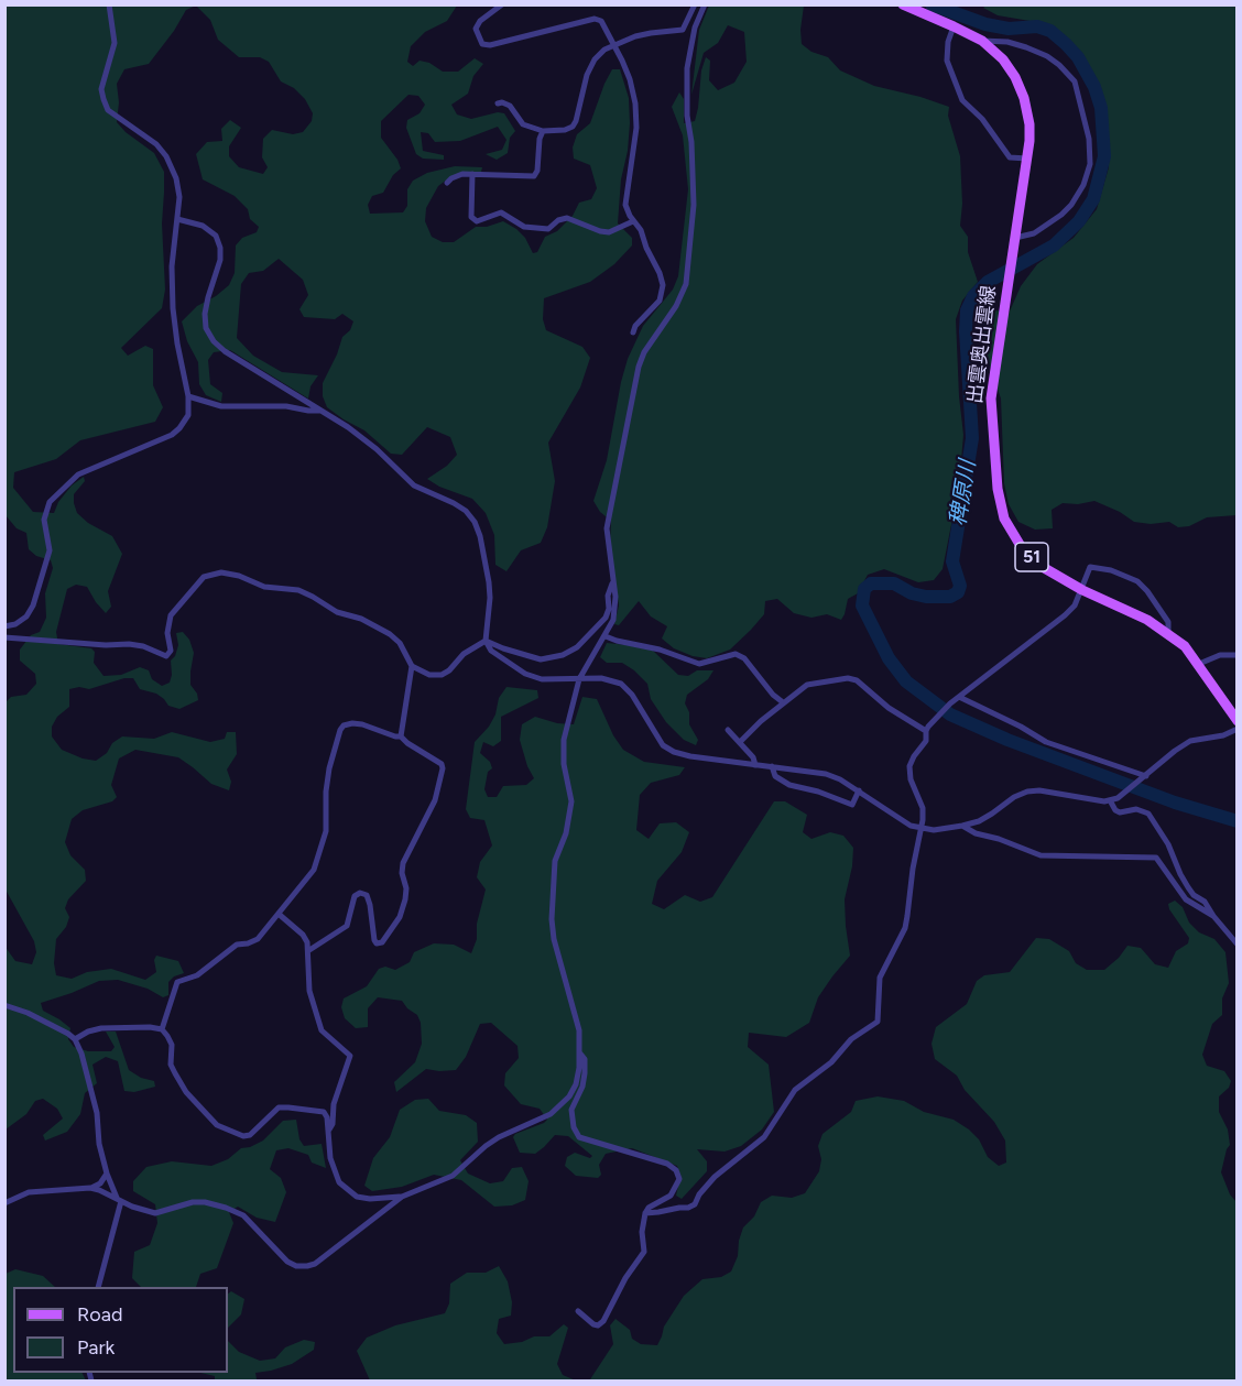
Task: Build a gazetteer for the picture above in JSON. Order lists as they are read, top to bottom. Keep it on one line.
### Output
{"streets":{"main road":["出雲奥出雲線","51"]},"water":["稗原川"],"legend":["Road","Park"]}
